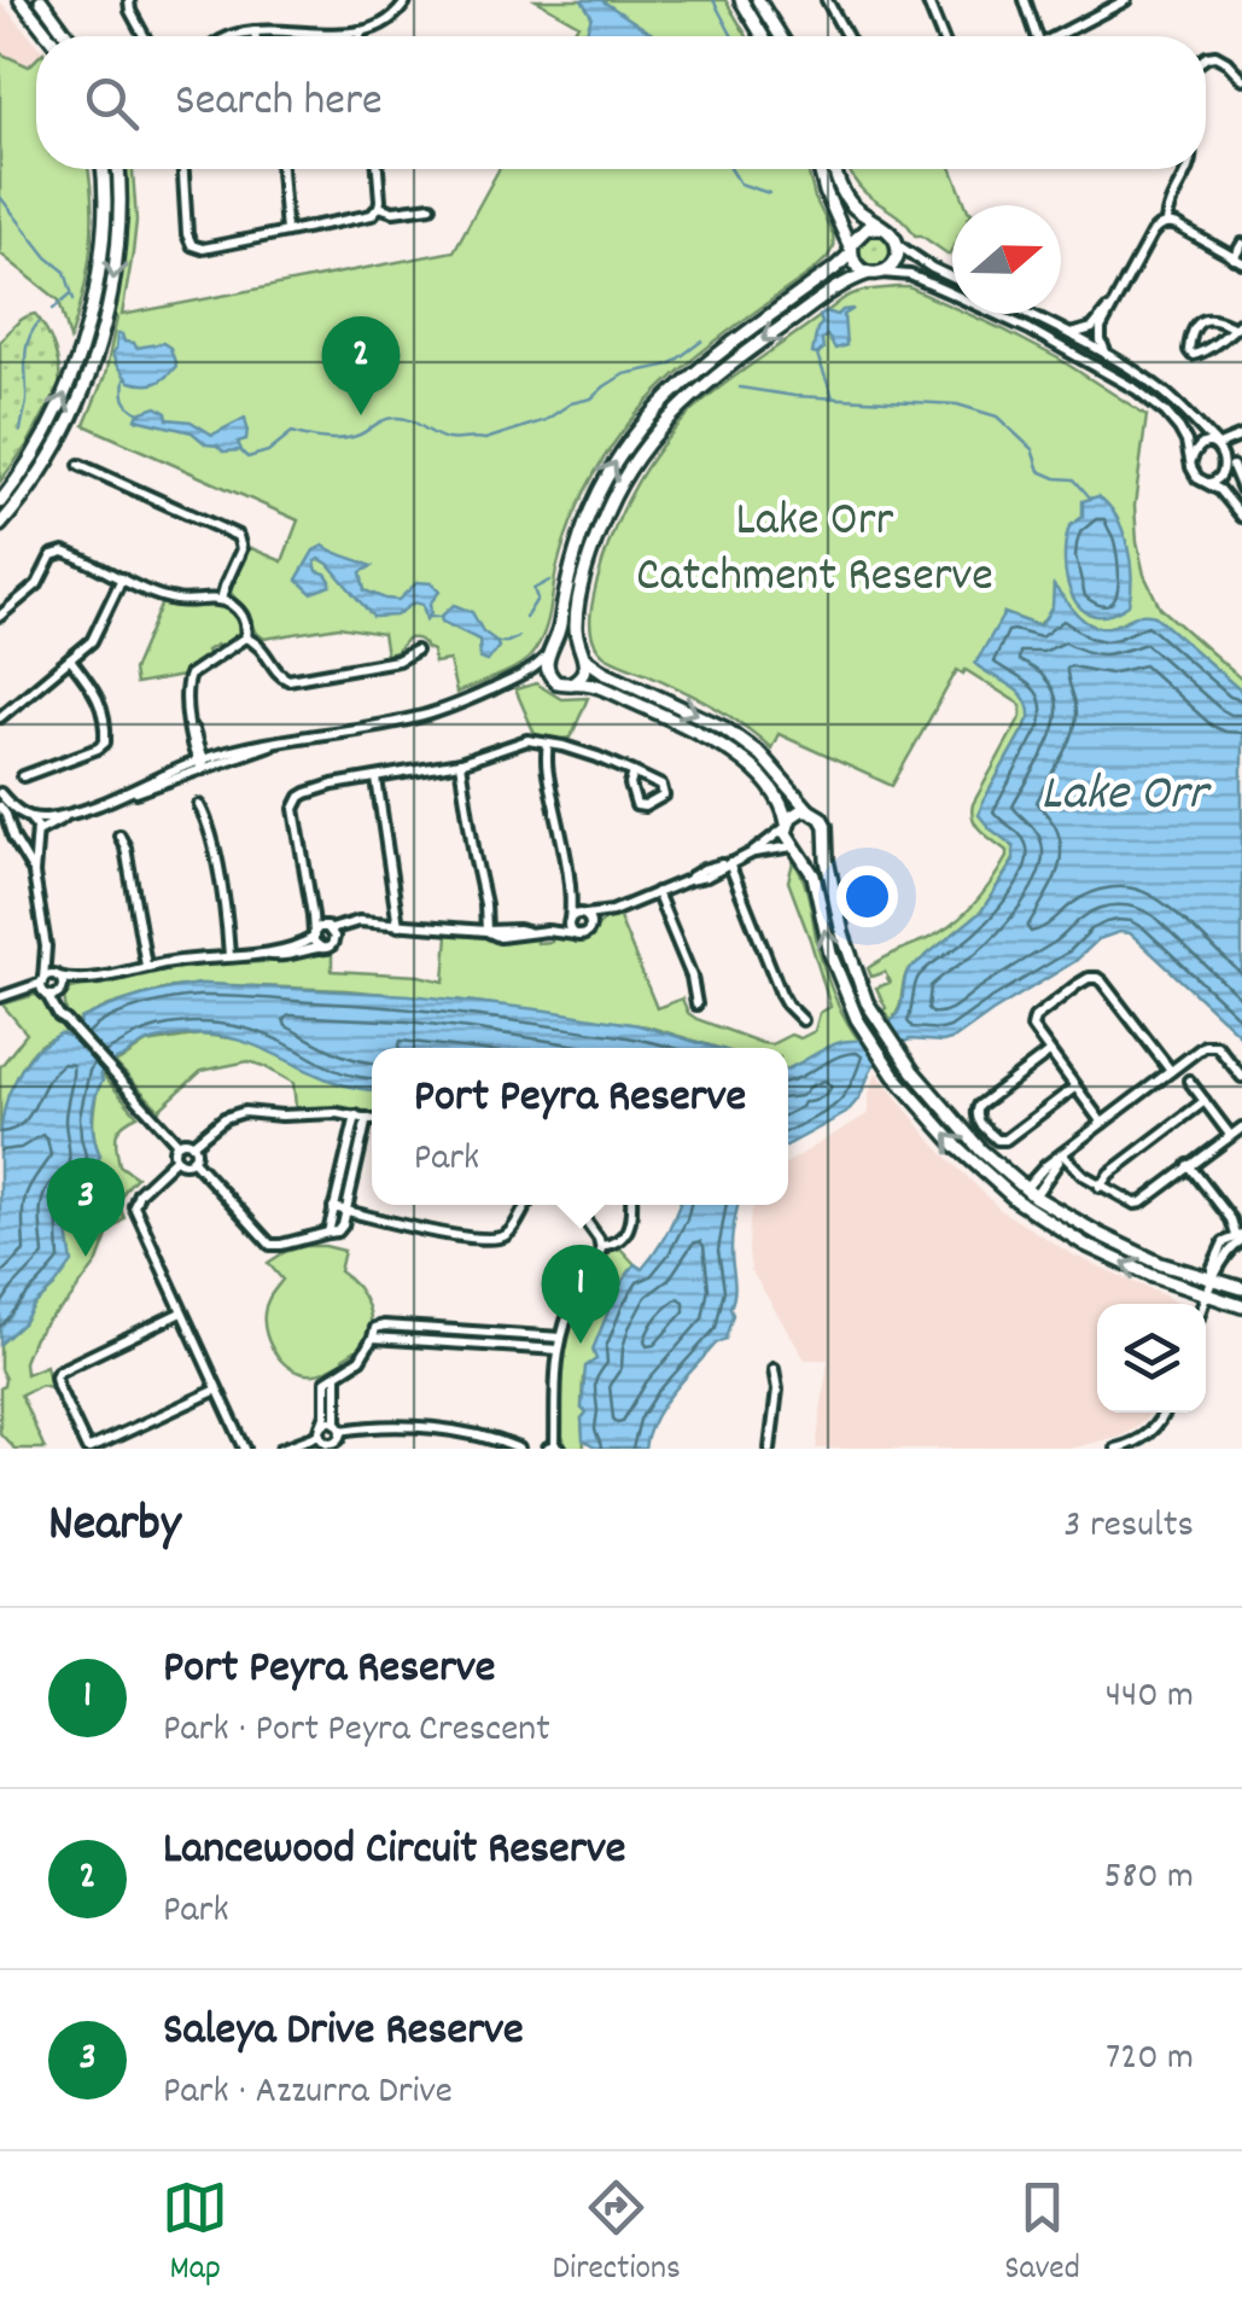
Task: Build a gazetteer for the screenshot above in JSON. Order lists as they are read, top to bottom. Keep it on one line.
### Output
{"water":["Lake Orr"],"parks":["Lake Orr Catchment Reserve"],"north":"right","page":{"search":"Search here","pins":["2","3","1"],"popup":["Port Peyra Reserve","Park"],"heading":["Nearby","3 results"],"list":[{"mark":"1","name":"Port Peyra Reserve","note":"Park · Port Peyra Crescent","value":"440 m"},{"mark":"2","name":"Lancewood Circuit Reserve","note":"Park","value":"580 m"},{"mark":"3","name":"Saleya Drive Reserve","note":"Park · Azzurra Drive","value":"720 m"}],"nav":["Map","Directions","Saved"]}}
